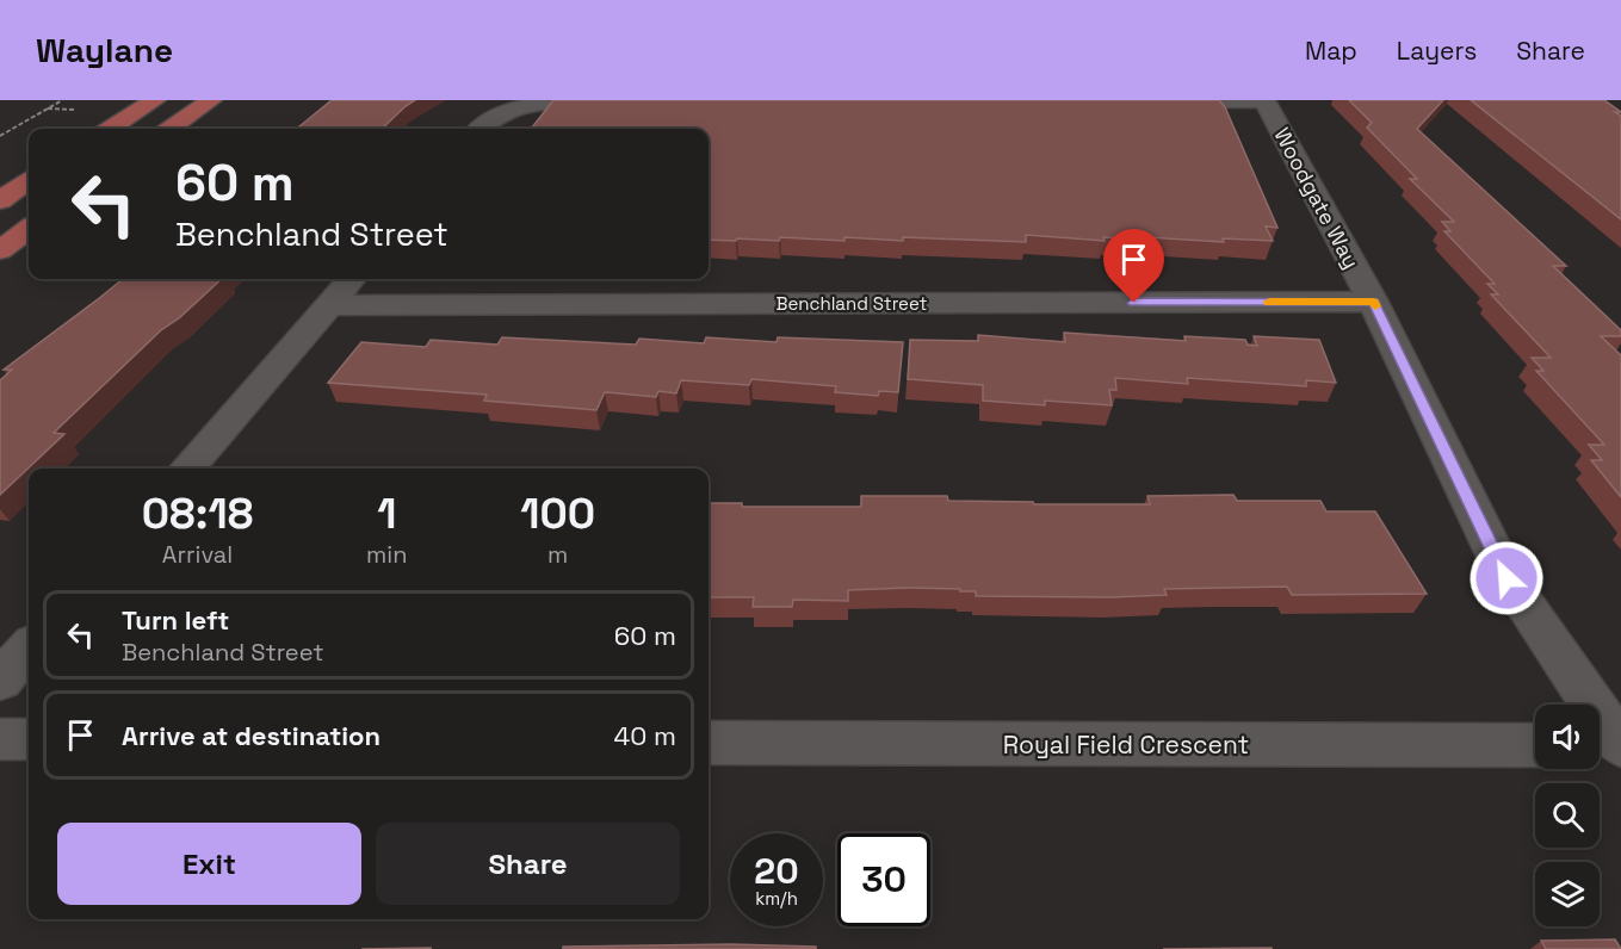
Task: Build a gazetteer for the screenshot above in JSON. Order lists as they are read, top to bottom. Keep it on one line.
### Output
{"streets":{"street":["Woodgate Way","Benchland Street","Royal Field Crescent"]},"crossings":[["Woodgate Way","Benchland Street"]],"page":{"header":"Waylane","nav":["Map","Layers","Share"],"turn":["60 m","Benchland Street"],"eta":["08:18","Arrival","1","min","100","m"],"list":[{"name":"Turn left","note":"Benchland Street","value":"60 m"},{"name":"Arrive at destination","value":"40 m"}],"buttons":["Exit","Share"],"speed":"20 km/h","limit":"30"}}
